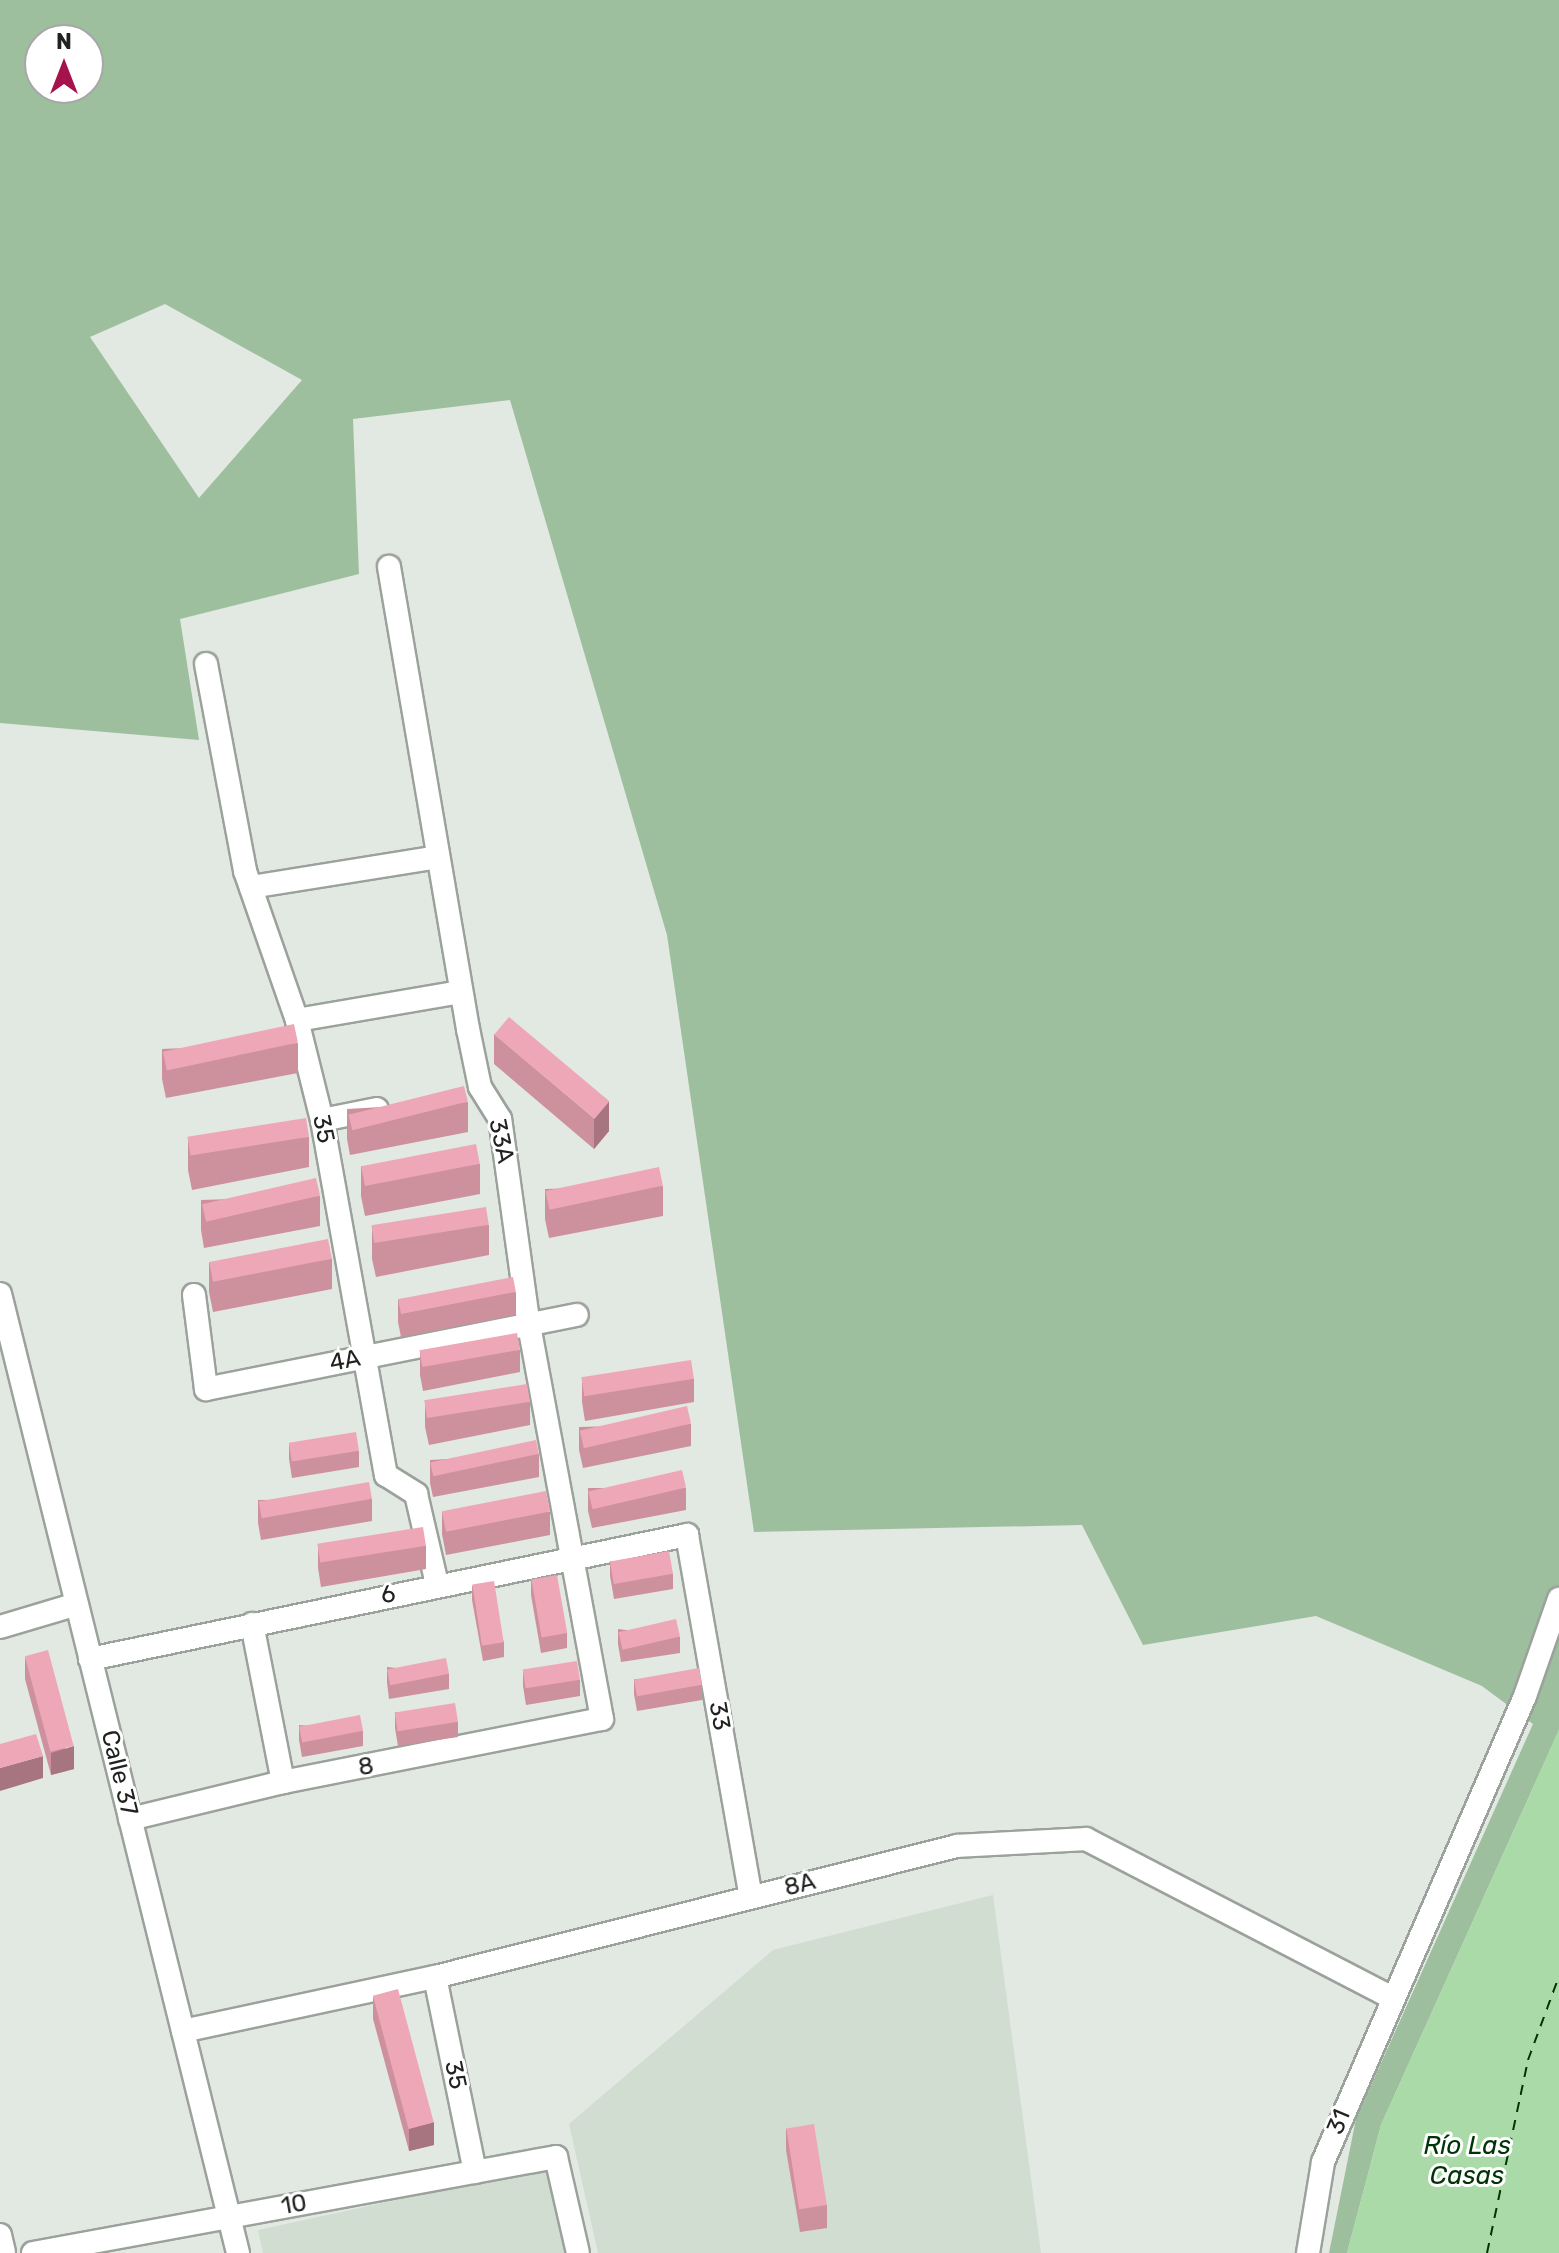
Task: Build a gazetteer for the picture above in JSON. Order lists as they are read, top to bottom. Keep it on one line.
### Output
{"streets":{"street":["35","33A","4A","6","33","8","Calle 37","8A","31","10"]},"crossings":[["35","4A"],["35","6"],["35","8A"],["35","10"],["33A","4A"],["33A","6"],["33A","8"],["6","33"],["6","Calle 37"],["33","8A"],["8","Calle 37"],["Calle 37","8A"],["Calle 37","10"],["8A","31"]],"water":["Río Las Casas"],"north":"top"}
